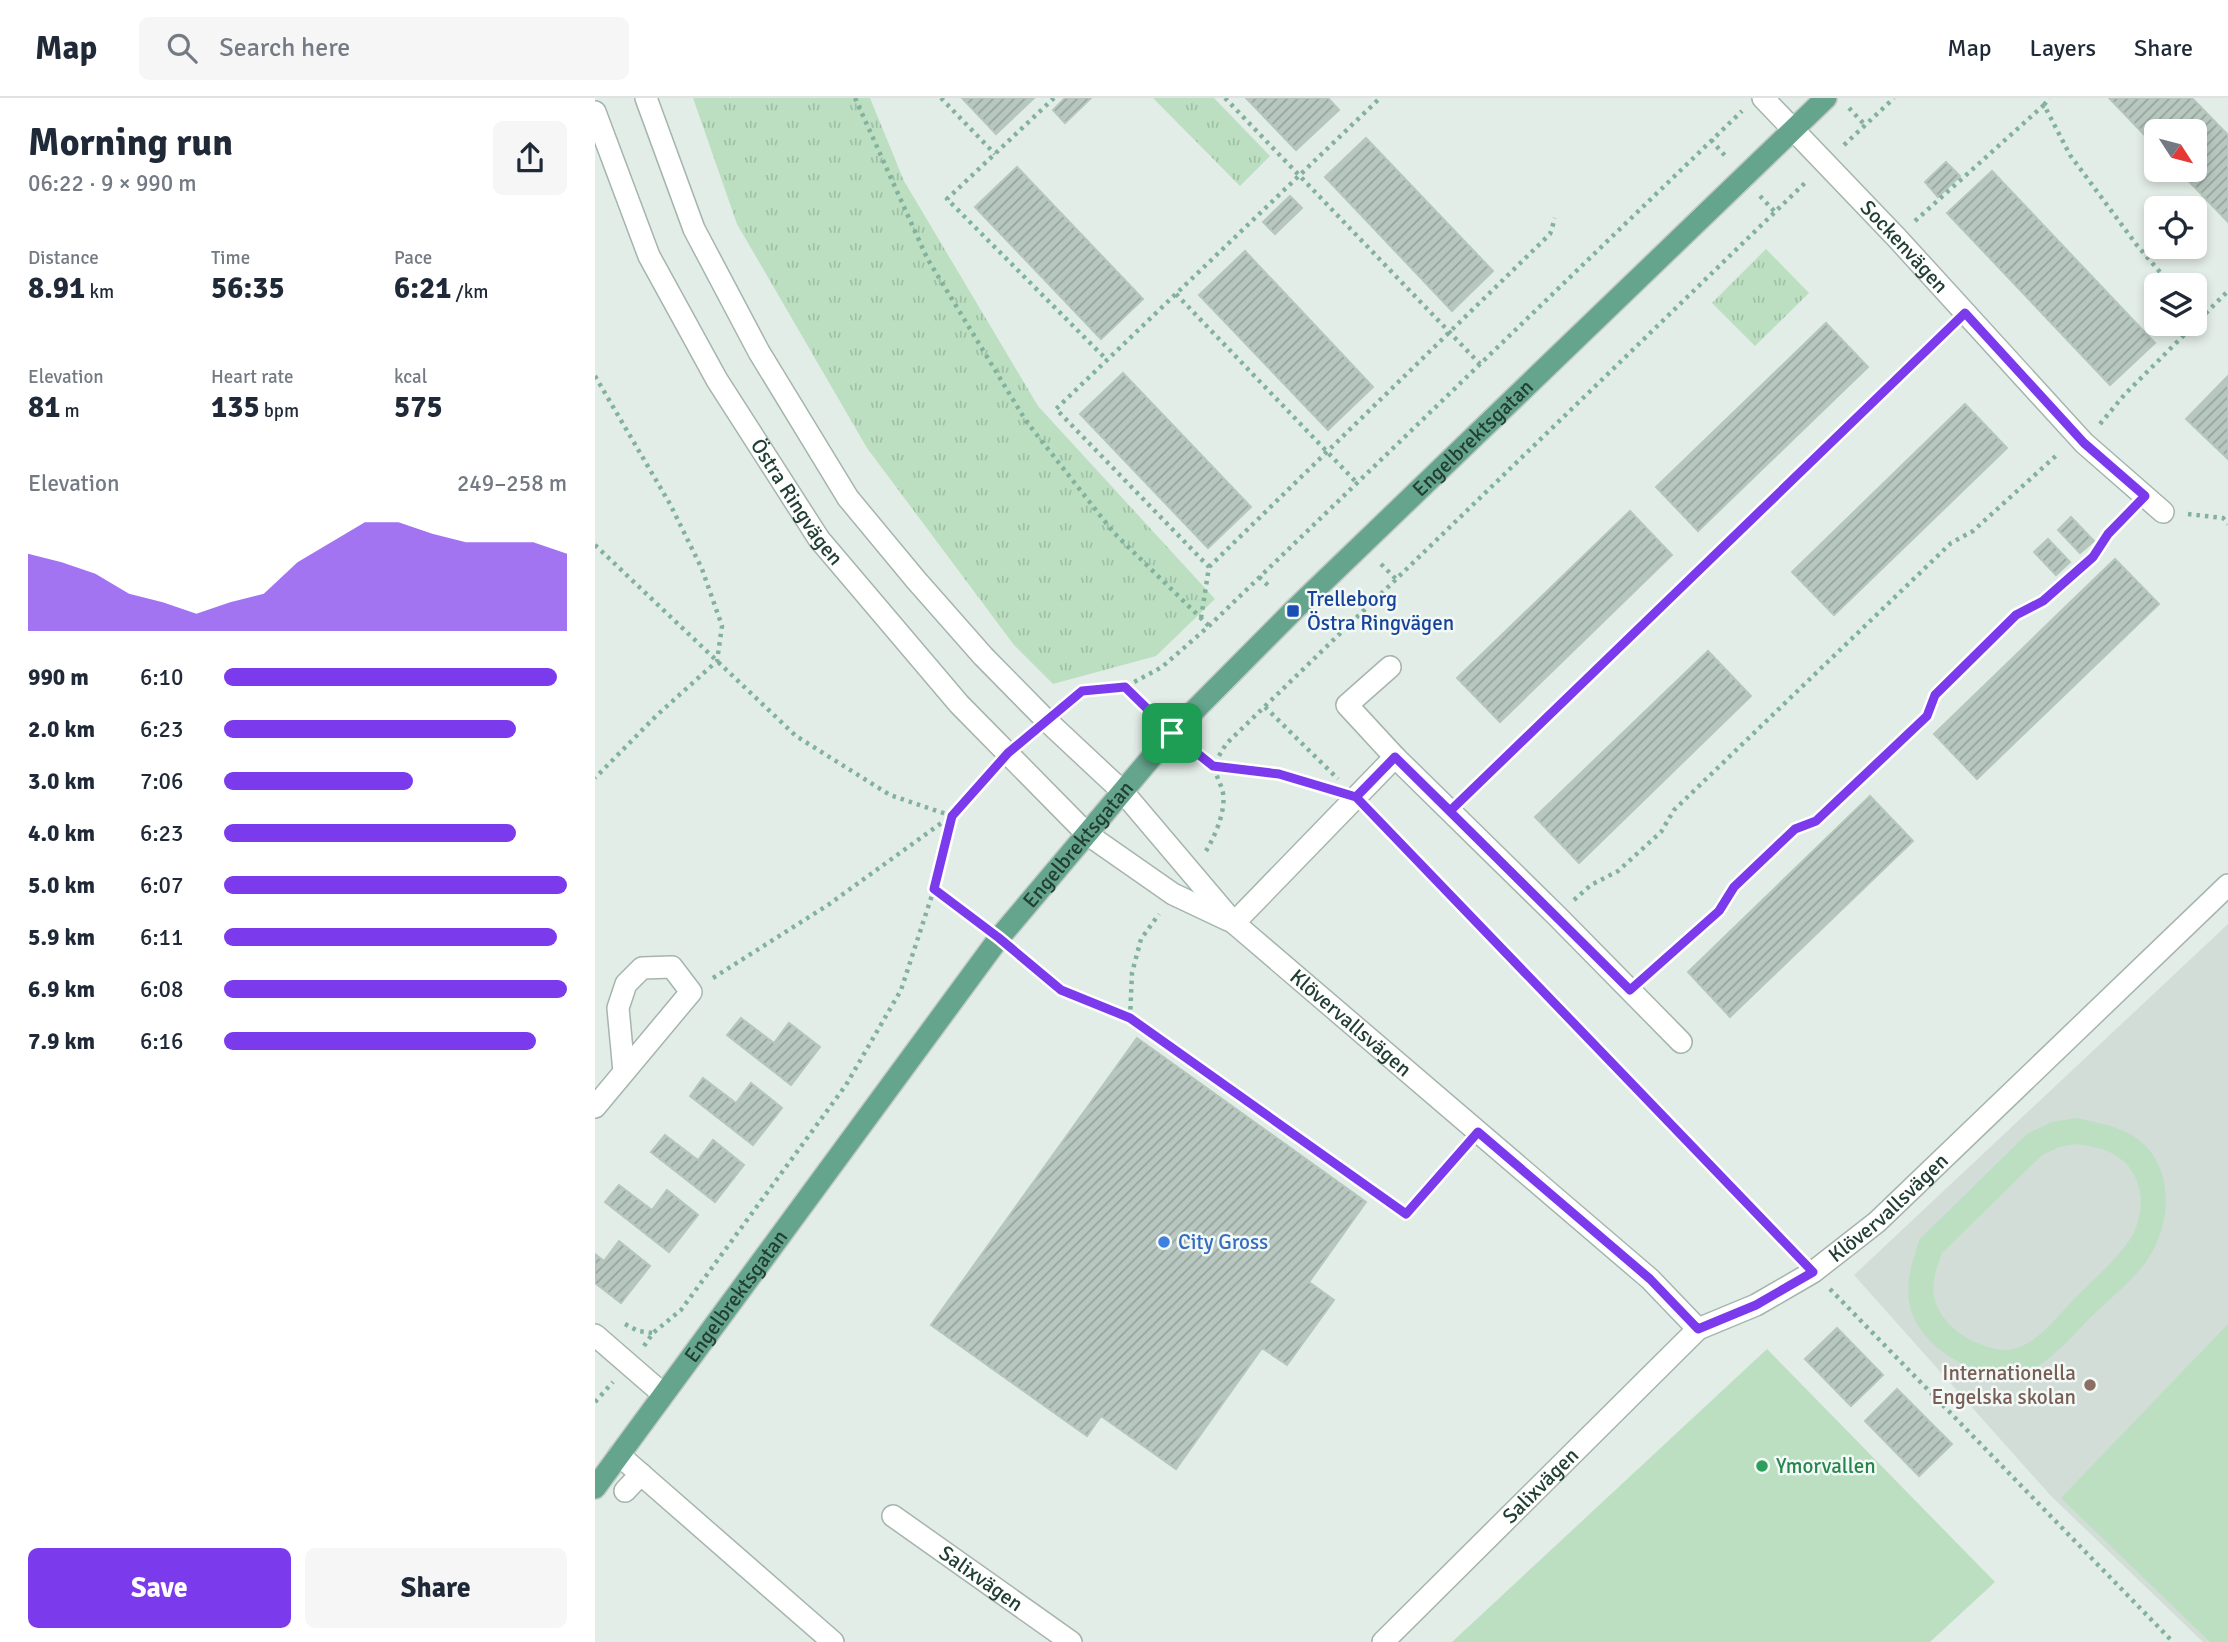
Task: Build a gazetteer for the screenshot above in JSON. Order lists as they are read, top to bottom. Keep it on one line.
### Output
{"streets":{"main road":["Engelbrektsgatan"],"street":["Sockenvägen","Östra Ringvägen","Klövervallsvägen","Salixvägen"]},"crossings":[["Sockenvägen","Engelbrektsgatan"],["Engelbrektsgatan","Östra Ringvägen"],["Engelbrektsgatan","Klövervallsvägen"],["Östra Ringvägen","Klövervallsvägen"],["Klövervallsvägen","Salixvägen"]],"places":{"transit":["Trelleborg Östra Ringvägen"],"other":["City Gross","Internationella Engelska skolan","Ymorvallen"]},"north":"bottom right","page":{"header":"Map","search":"Search here","nav":["Map","Layers","Share"],"heading":["Morning run","06:22 · 9 × 990 m"],"stats":[["Distance","8.91 km"],["Time","56:35"],["Pace","6:21 /km"],["Elevation","81 m"],["Heart rate","135 bpm"],["kcal","575"]],"chart":["Elevation","249–258 m"],"list":[{"name":"990 m","note":"6:10"},{"name":"2.0 km","note":"6:23"},{"name":"3.0 km","note":"7:06"},{"name":"4.0 km","note":"6:23"},{"name":"5.0 km","note":"6:07"},{"name":"5.9 km","note":"6:11"},{"name":"6.9 km","note":"6:08"},{"name":"7.9 km","note":"6:16"}],"buttons":["Save","Share"]}}
